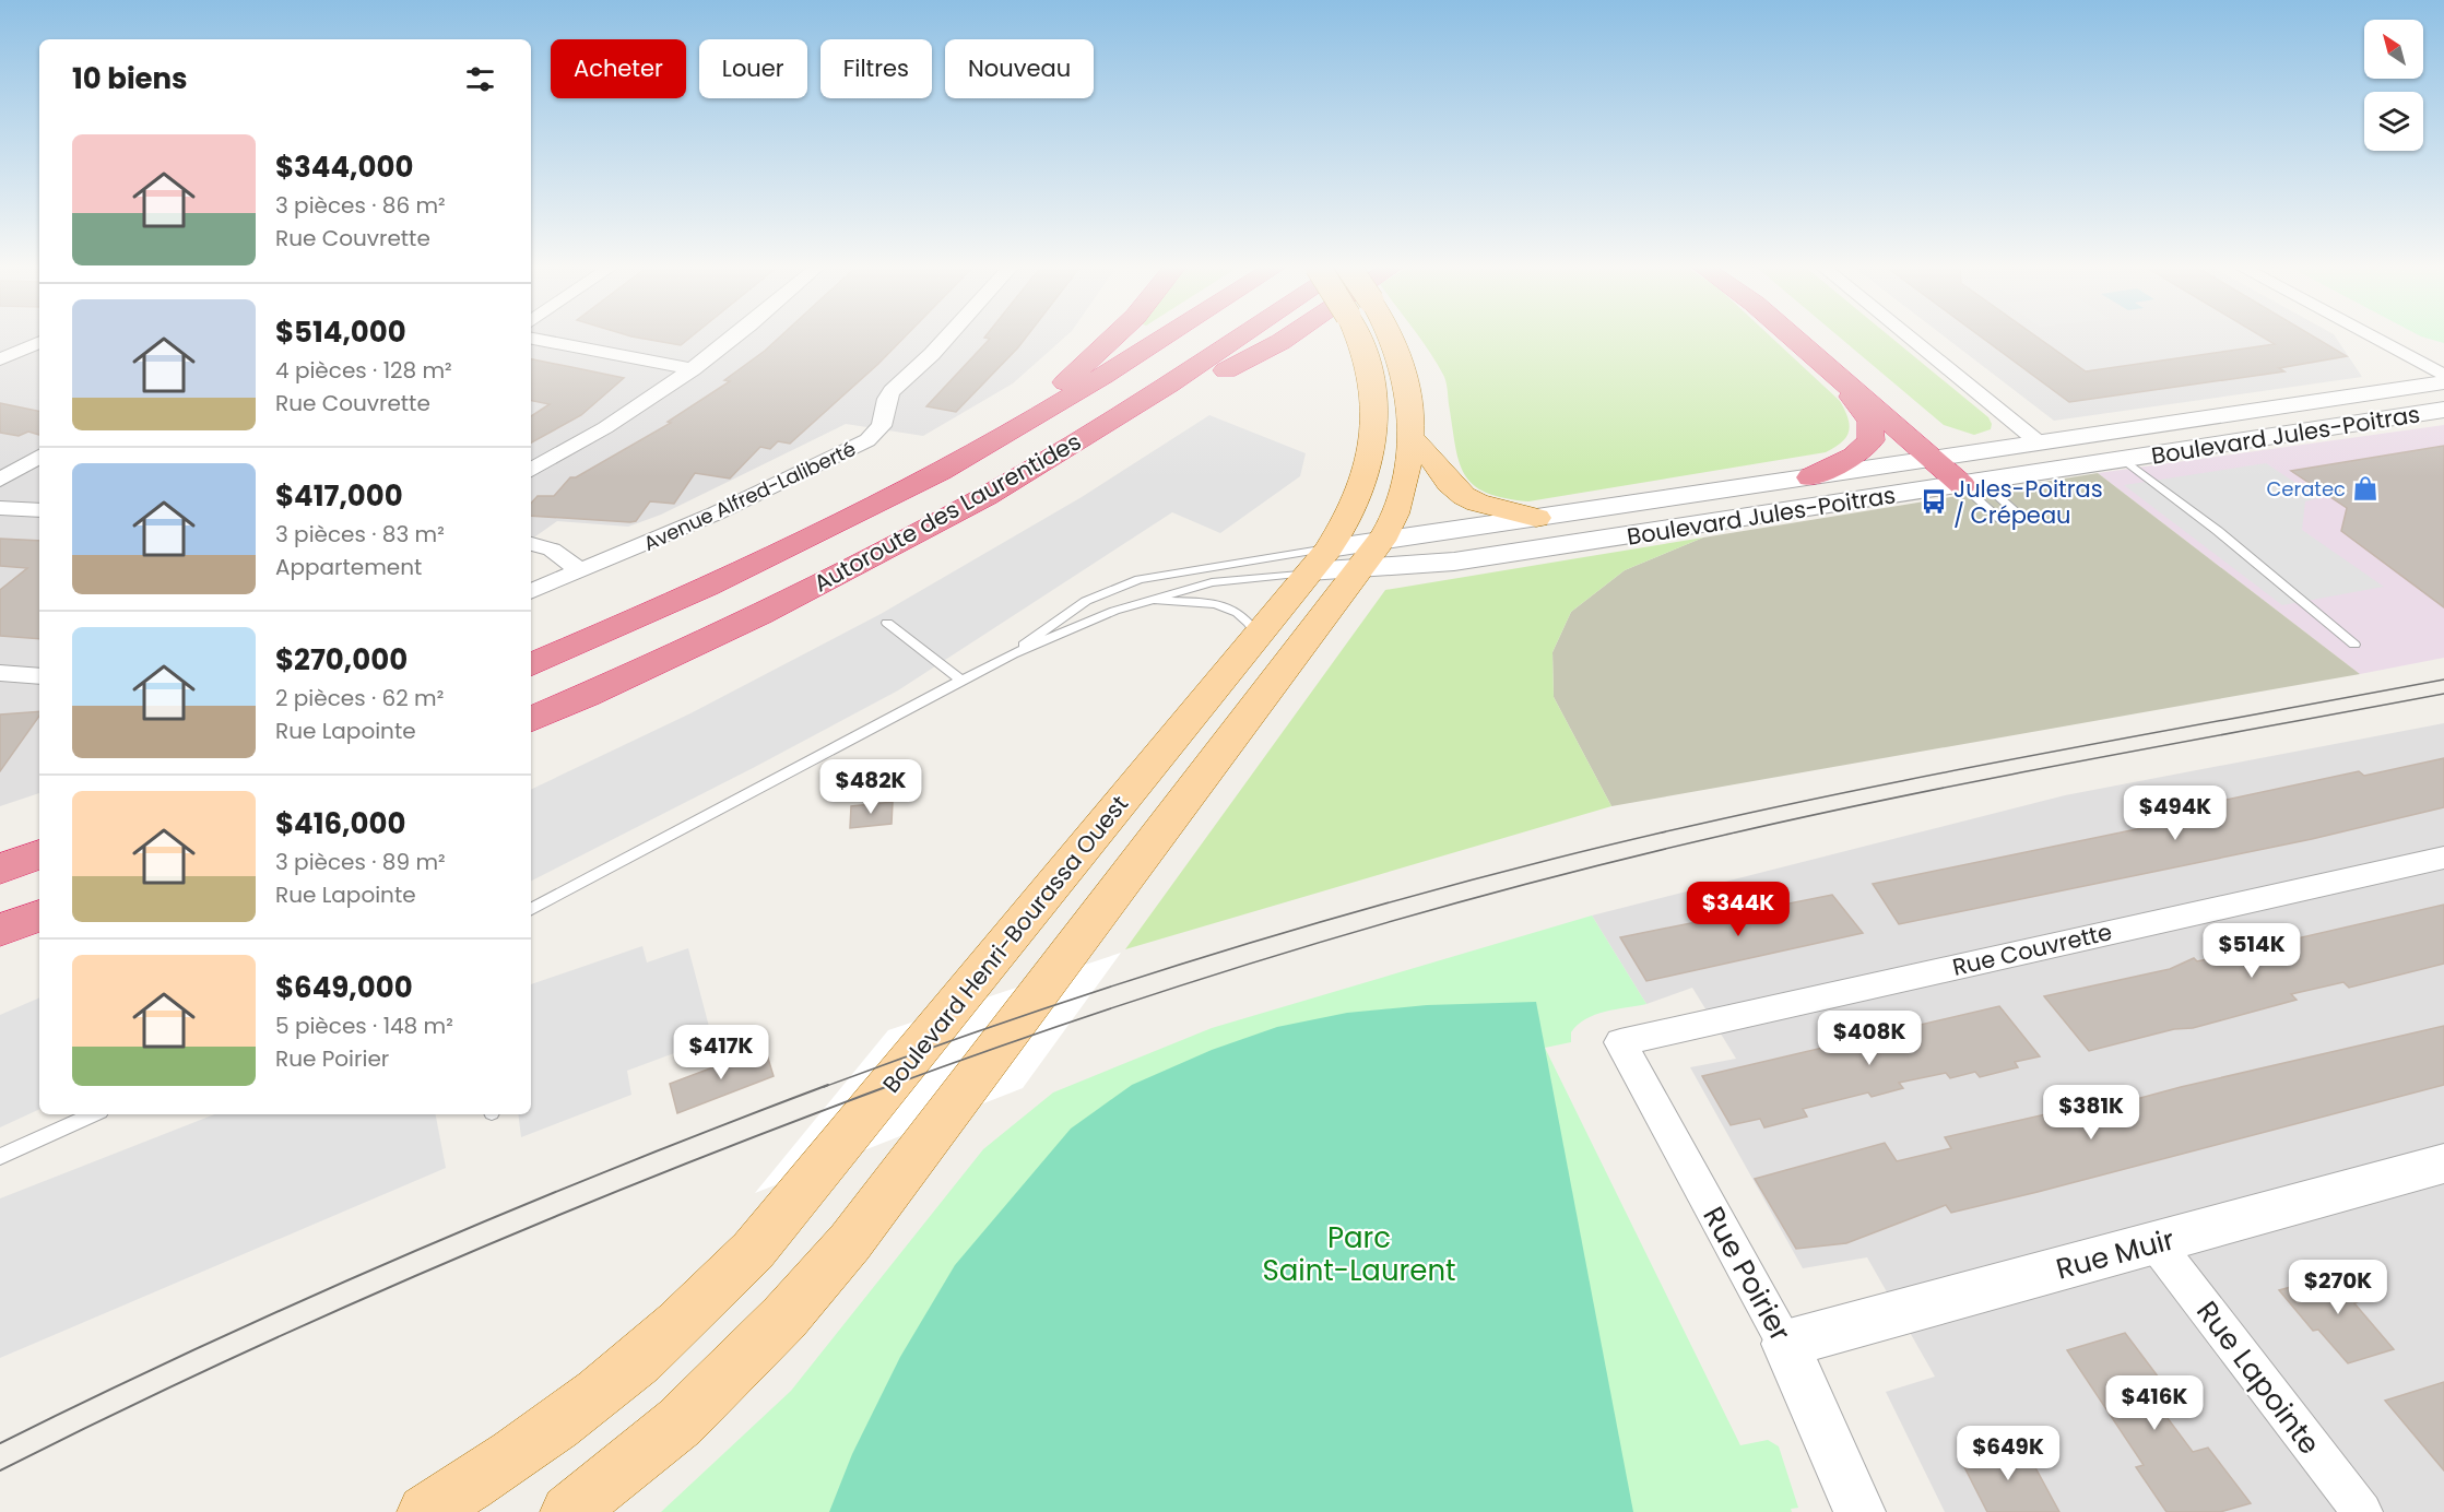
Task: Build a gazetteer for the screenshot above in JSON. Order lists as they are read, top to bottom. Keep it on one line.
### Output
{"streets":{"highway":["Autoroute des Laurentides"],"main road":["Boulevard Henri-Bourassa Ouest"],"street":["Boulevard Jules-Poitras","Avenue Alfred-Laliberté","Rue Couvrette","Rue Muir","Rue Poirier","Rue Lapointe"]},"crossings":[["Boulevard Jules-Poitras","Boulevard Henri-Bourassa Ouest"],["Rue Couvrette","Rue Poirier"],["Rue Muir","Rue Poirier"],["Rue Muir","Rue Lapointe"]],"parks":["Parc Saint-Laurent"],"places":{"shop":["Ceratec"],"bus stop":["Jules-Poitras / Crépeau"]},"north":"top left","page":{"chip":["Acheter","Louer","Filtres","Nouveau"],"heading":"10 biens","list":[{"name":"$344,000","note":"3 pièces · 86 m² · Rue Couvrette"},{"name":"$514,000","note":"4 pièces · 128 m² · Rue Couvrette"},{"name":"$417,000","note":"3 pièces · 83 m² · Appartement"},{"name":"$270,000","note":"2 pièces · 62 m² · Rue Lapointe"},{"name":"$416,000","note":"3 pièces · 89 m² · Rue Lapointe"},{"name":"$649,000","note":"5 pièces · 148 m² · Rue Poirier"}],"price":["$482K","$494K","$344K","$514K","$408K","$417K","$381K","$270K","$416K","$649K"]}}
